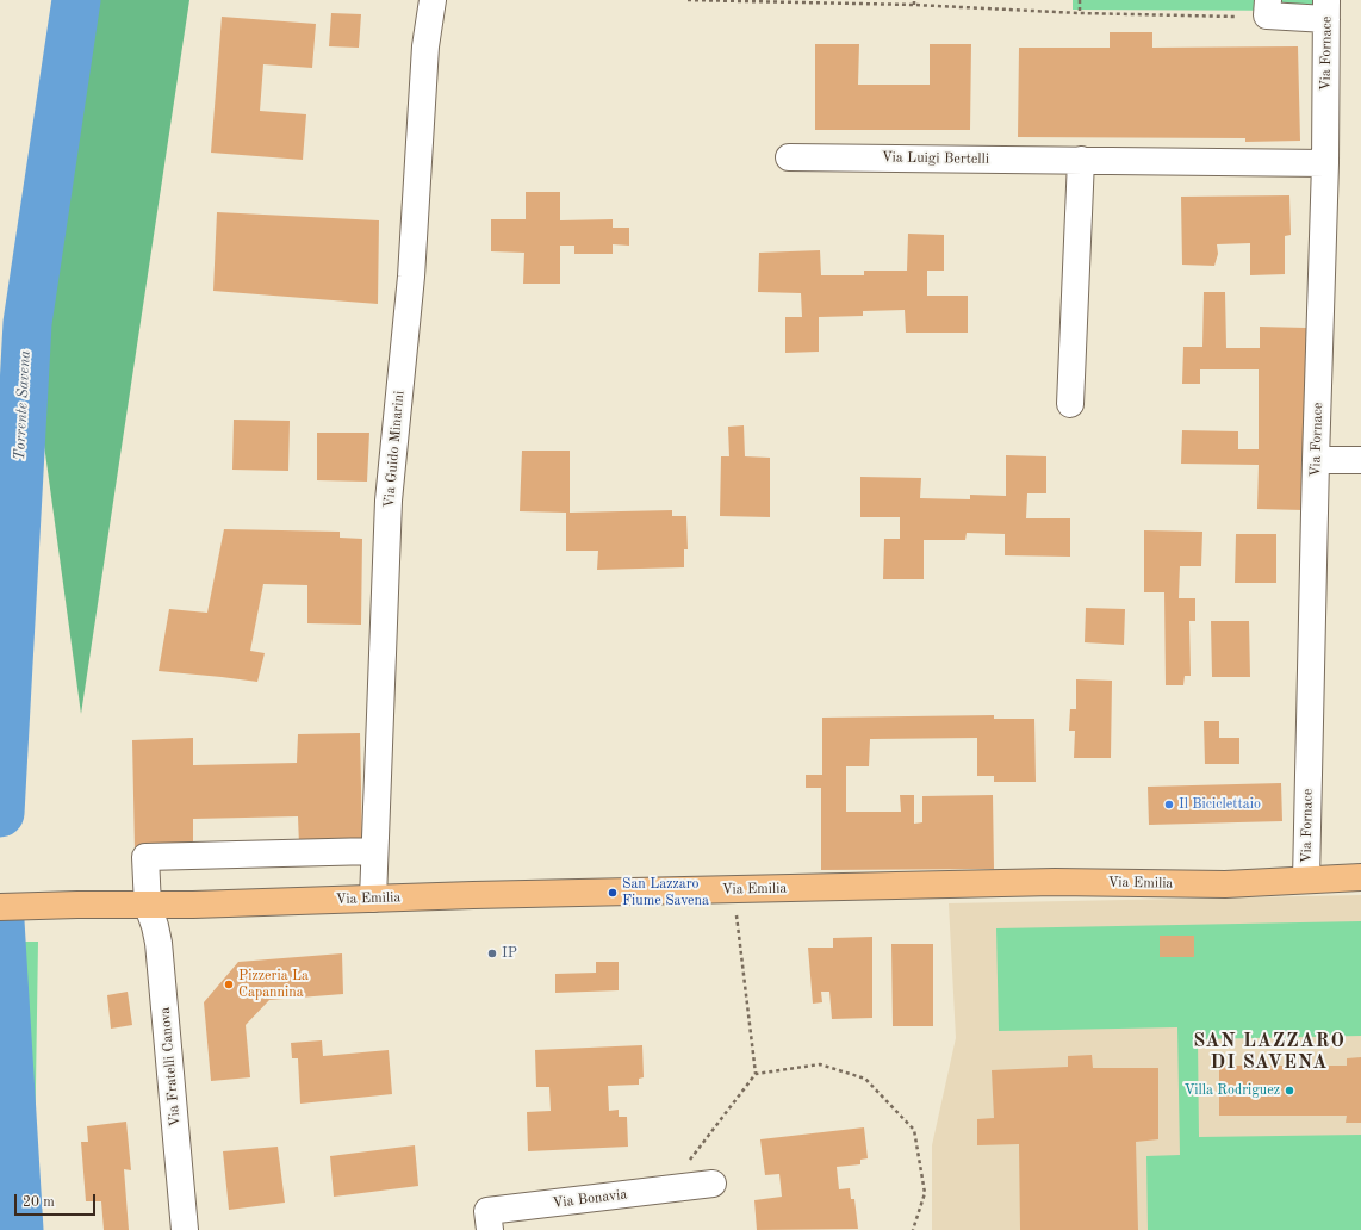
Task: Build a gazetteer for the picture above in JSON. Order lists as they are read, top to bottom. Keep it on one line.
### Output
{"streets":{"main road":["Via Emilia"],"street":["Via Fornace","Via Luigi Bertelli","Via Guido Minarini","Via Fratelli Canova","Via Bonavia"]},"crossings":[["Via Fornace","Via Luigi Bertelli"],["Via Fornace","Via Emilia"],["Via Guido Minarini","Via Emilia"],["Via Emilia","Via Fratelli Canova"]],"districts":["SAN LAZZARO DI SAVENA"],"water":["Torrente Savena"],"places":["Il Biciclettaio","San Lazzaro Fiume Savena","IP","Pizzeria La Capannina","Villa Rodriguez"],"scale_bar":"20 m"}
